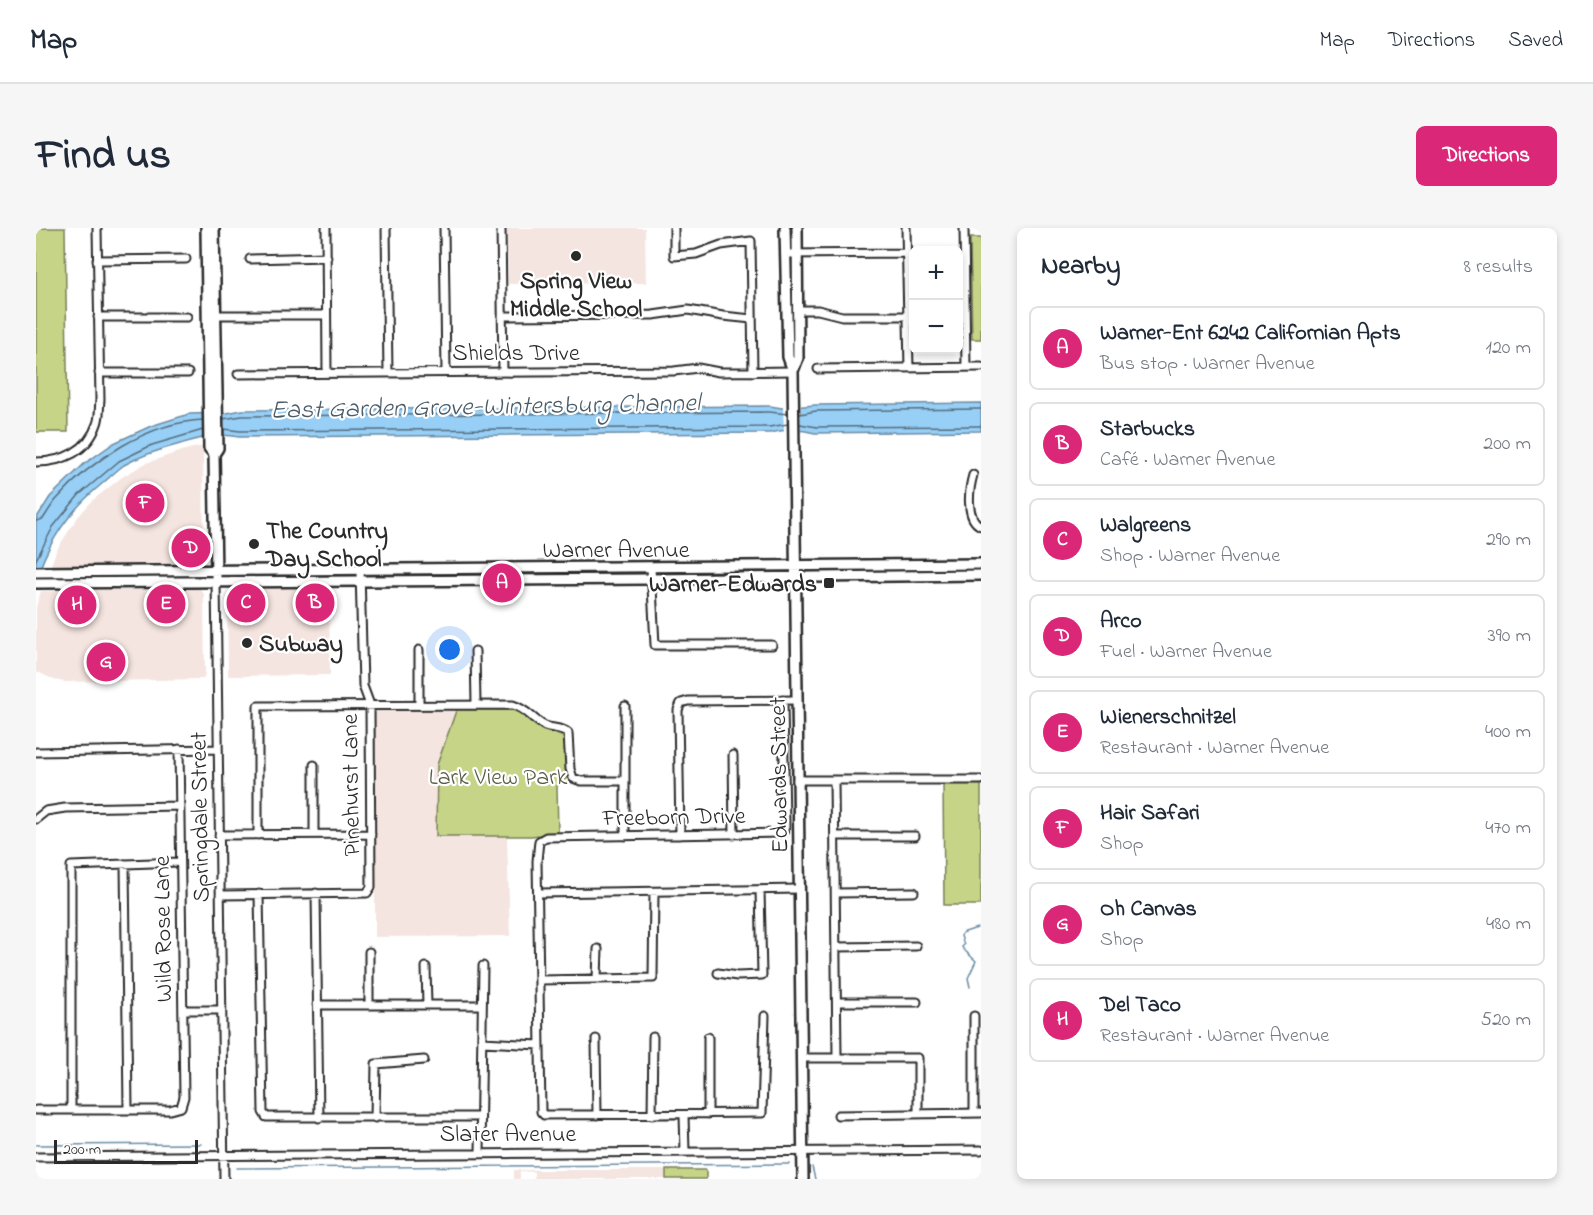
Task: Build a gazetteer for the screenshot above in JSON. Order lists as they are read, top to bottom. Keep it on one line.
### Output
{"streets":{"main road":["Warner Avenue","Edwards Street","Springdale Street"],"street":["Shields Drive","Pinehurst Lane","Freeborn Drive","Wild Rose Lane","Slater Avenue"]},"crossings":[["Shields Drive","Edwards Street"],["Warner Avenue","Edwards Street"],["Warner Avenue","Pinehurst Lane"],["Warner Avenue","Springdale Street"],["Edwards Street","Slater Avenue"],["Springdale Street","Slater Avenue"]],"water":["East Garden Grove-Wintersburg Channel"],"parks":["Lark View Park"],"places":{"other":["Spring View Middle School","The Country Day School","Subway"],"transit":["Warner-Edwards"]},"scale_bar":"200 m","page":{"header":"Map","nav":["Map","Directions","Saved"],"title":"Find us","buttons":"Directions","heading":["Nearby","8 results"],"map_buttons":["+","−"],"list":[{"mark":"A","name":"Warner-Ent 6242 Californian Apts","note":"Bus stop · Warner Avenue","value":"120 m"},{"mark":"B","name":"Starbucks","note":"Café · Warner Avenue","value":"200 m"},{"mark":"C","name":"Walgreens","note":"Shop · Warner Avenue","value":"290 m"},{"mark":"D","name":"Arco","note":"Fuel · Warner Avenue","value":"390 m"},{"mark":"E","name":"Wienerschnitzel","note":"Restaurant · Warner Avenue","value":"400 m"},{"mark":"F","name":"Hair Safari","note":"Shop","value":"470 m"},{"mark":"G","name":"Oh Canvas","note":"Shop","value":"480 m"},{"mark":"H","name":"Del Taco","note":"Restaurant · Warner Avenue","value":"520 m"}],"pins":["F","D","A","B","C","E","H","G"],"scale":"200 m"}}
